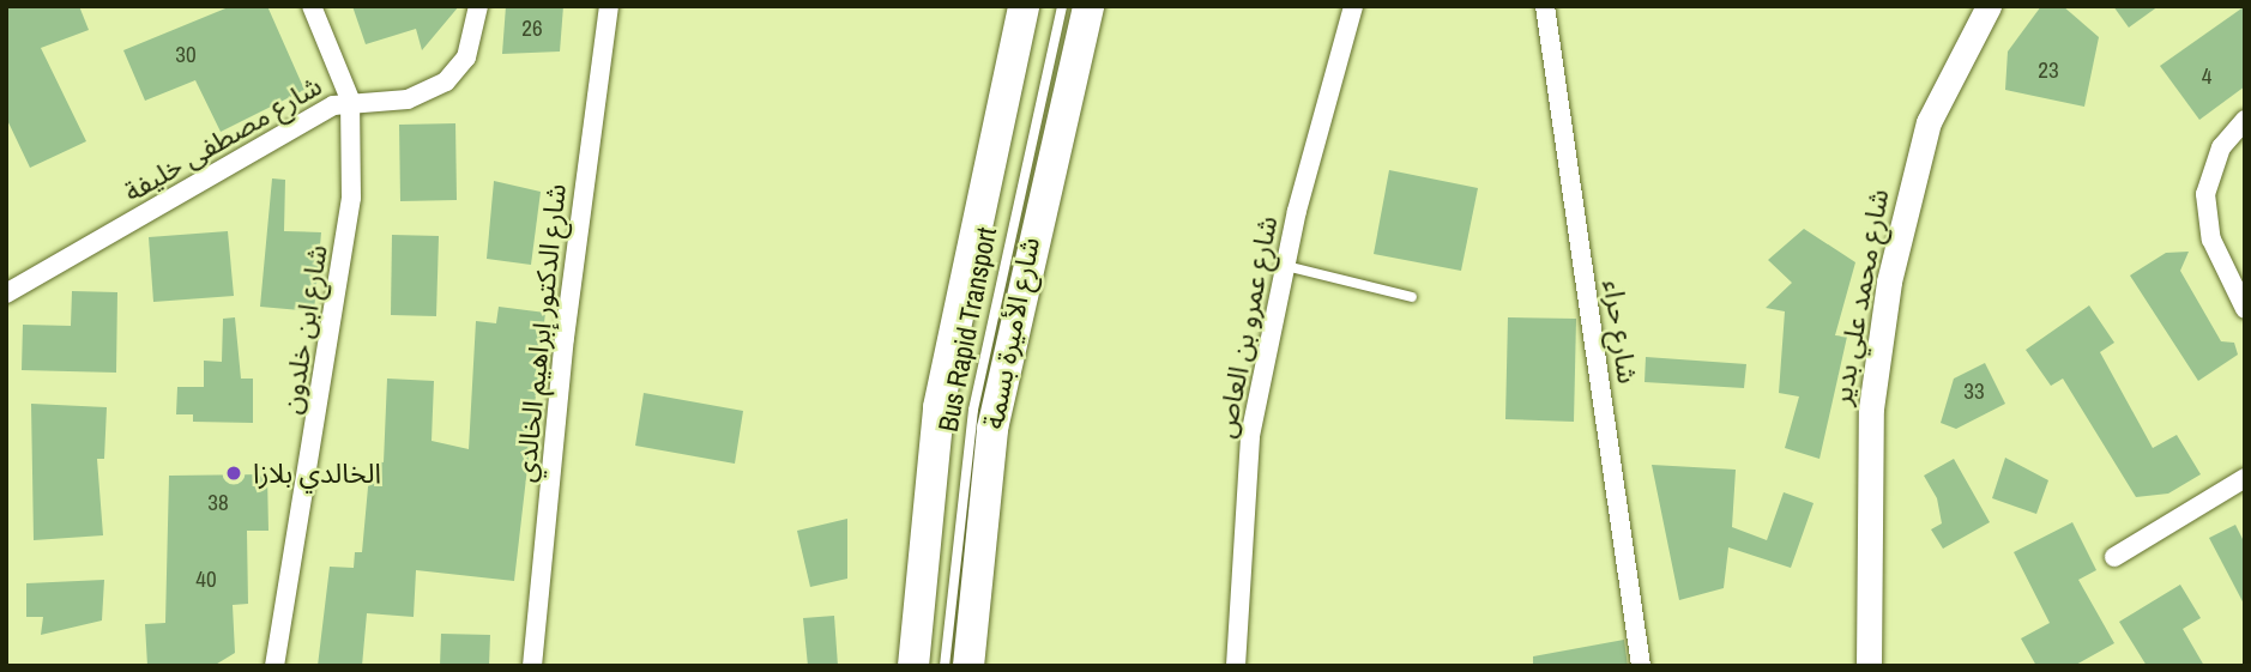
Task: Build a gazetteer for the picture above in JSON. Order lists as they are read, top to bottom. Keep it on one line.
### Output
{"streets":{"main road":["شارع الأميرة بسمة"],"street":["شارع مصطفى خليفة","شارع محمد علي بدير","شارع عمرو بن العاص","شارع ابن خلدون","شارع حراء","شارع الدكتور إبراهيم الخالدي"],"lane":["Bus Rapid Transport"]},"crossings":[["شارع مصطفى خليفة","شارع ابن خلدون"]],"places":["الخالدي بلازا"],"house_numbers":["26","30","23","4","33","38","40"]}
